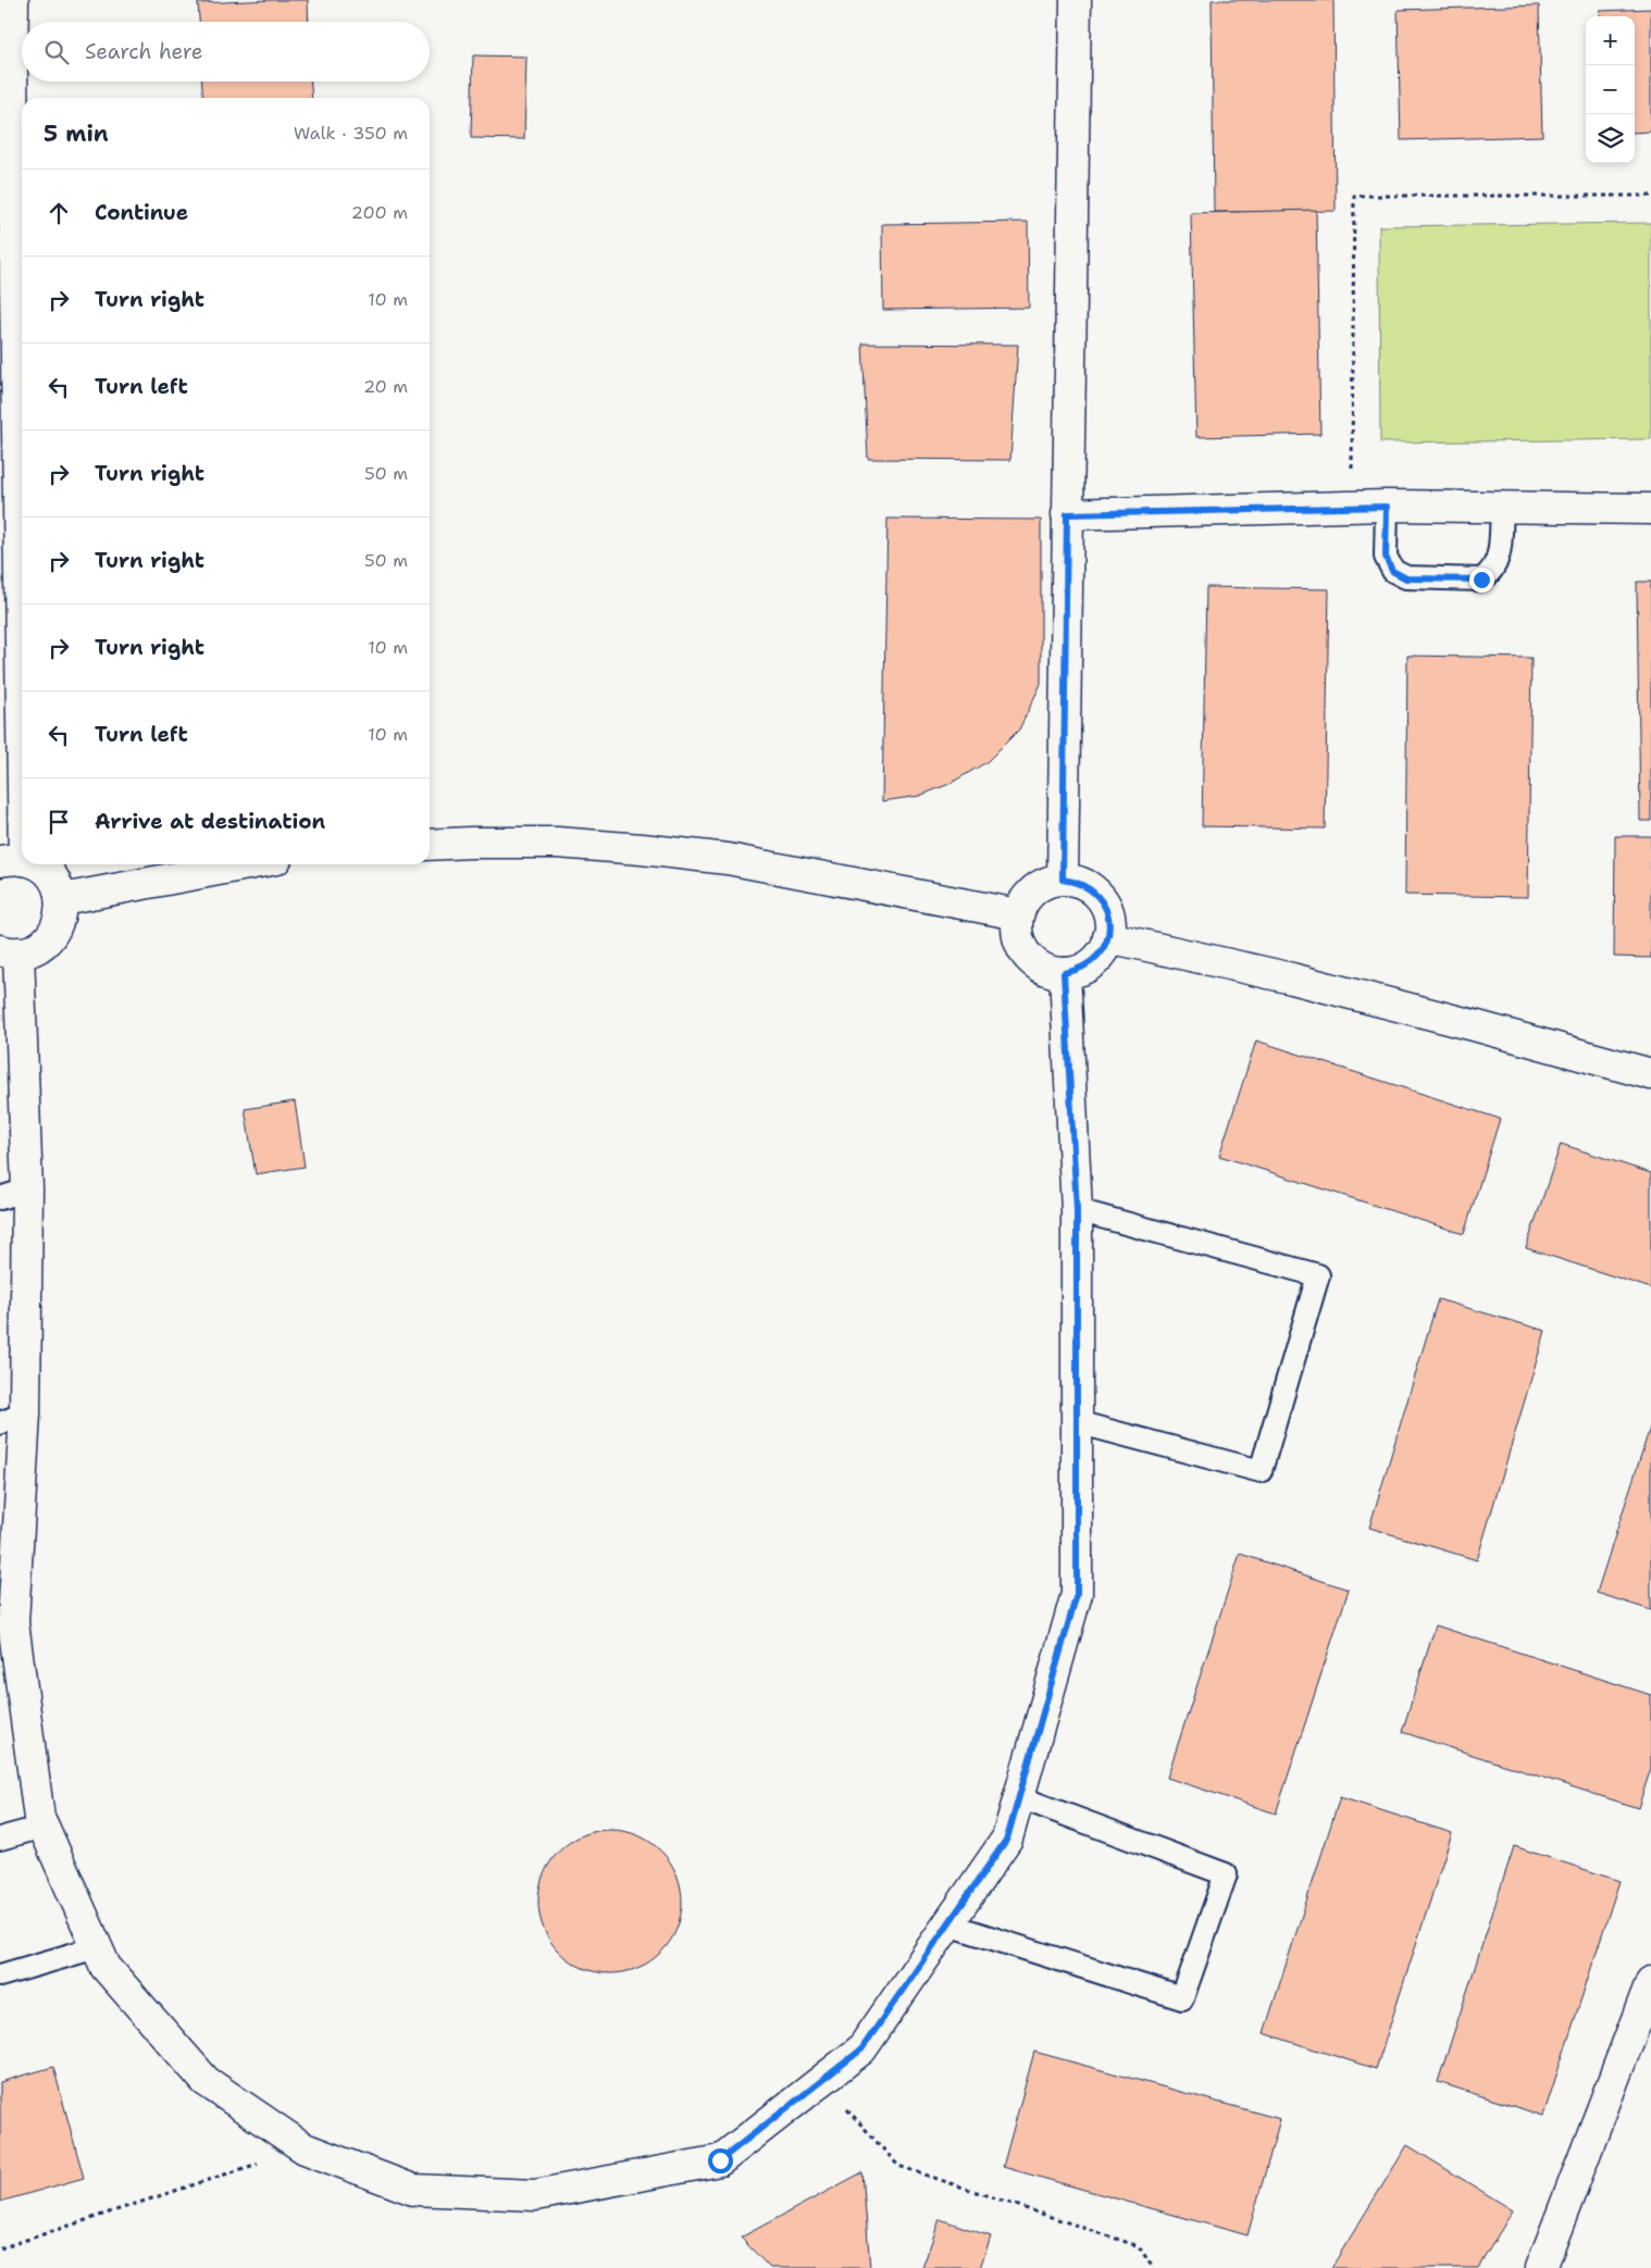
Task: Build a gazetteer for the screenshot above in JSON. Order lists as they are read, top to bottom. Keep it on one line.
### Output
{"page":{"map_buttons":["+","−"],"search":"Search here","heading":["5 min","Walk · 350 m"],"list":[["Continue","200 m"],["Turn right","10 m"],["Turn left","20 m"],["Turn right","50 m"],["Turn right","50 m"],["Turn right","10 m"],["Turn left","10 m"],"Arrive at destination"]}}
